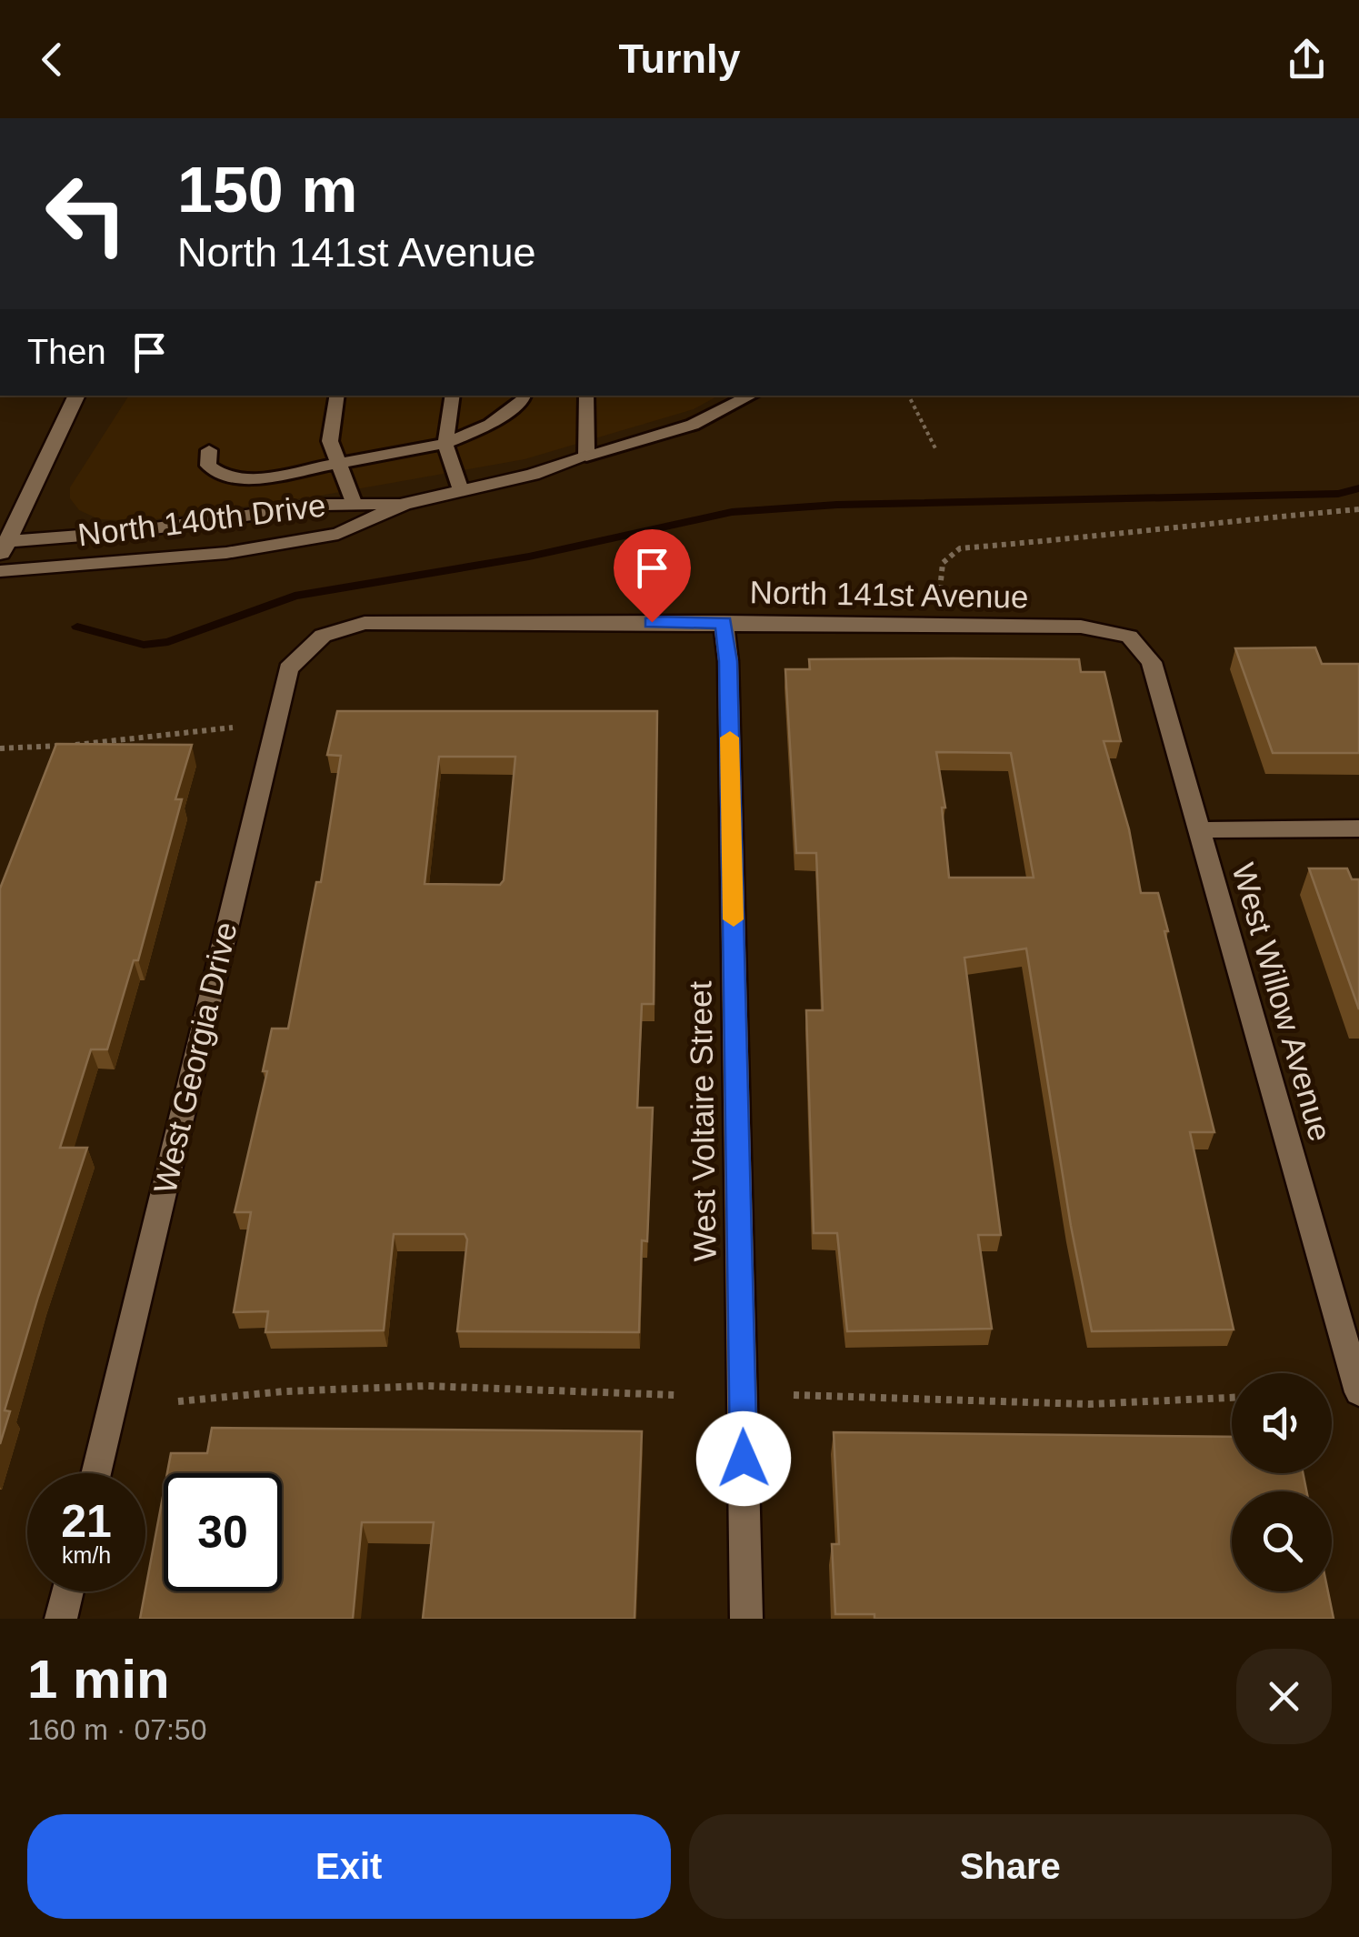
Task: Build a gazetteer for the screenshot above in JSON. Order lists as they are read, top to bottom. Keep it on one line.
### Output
{"streets":{"street":["North 140th Drive","North 141st Avenue","West Willow Avenue","West Georgia Drive","West Voltaire Street"]},"crossings":[["North 141st Avenue","West Willow Avenue"],["North 141st Avenue","West Georgia Drive"],["North 141st Avenue","West Voltaire Street"]],"page":{"header":"Turnly","turn":["150 m","North 141st Avenue"],"then":"Then","speed":"21 km/h","limit":"30","heading":["1 min","160 m · 07:50"],"buttons":["Exit","Share"]}}
